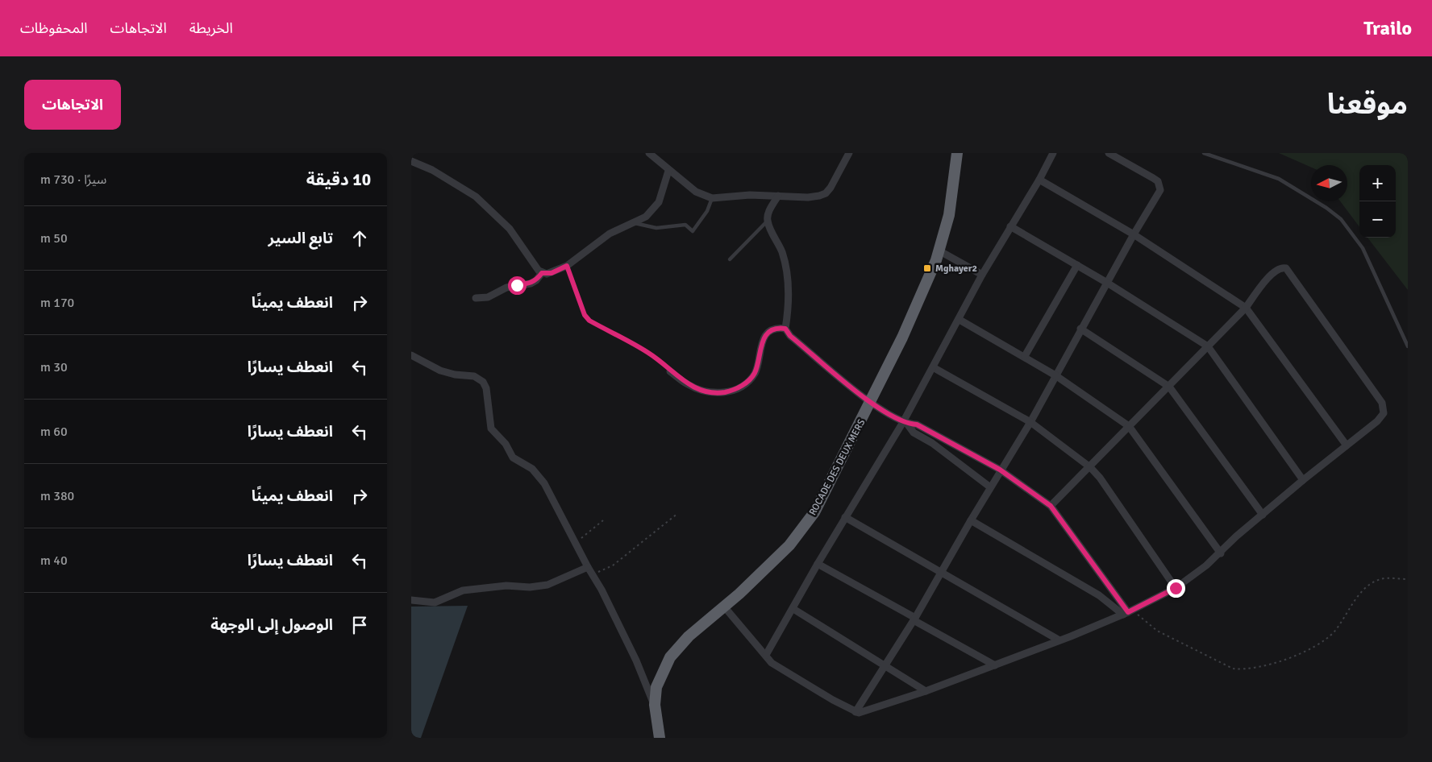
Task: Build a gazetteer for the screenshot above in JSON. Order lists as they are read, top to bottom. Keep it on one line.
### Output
{"streets":{"highway":["ROCADE DES DEUX MERS"]},"places":{"transit":["Mghayer2"]},"north":"left","page":{"header":"Trailo","nav":["الخريطة","الاتجاهات","المحفوظات"],"title":"موقعنا","buttons":"الاتجاهات","heading":["10 دقيقة","سيرًا · 730 m"],"map_buttons":["+","−"],"list":[["تابع السير","50 m"],["انعطف يمينًا","170 m"],["انعطف يسارًا","30 m"],["انعطف يسارًا","60 m"],["انعطف يمينًا","380 m"],["انعطف يسارًا","40 m"],"الوصول إلى الوجهة"]}}
